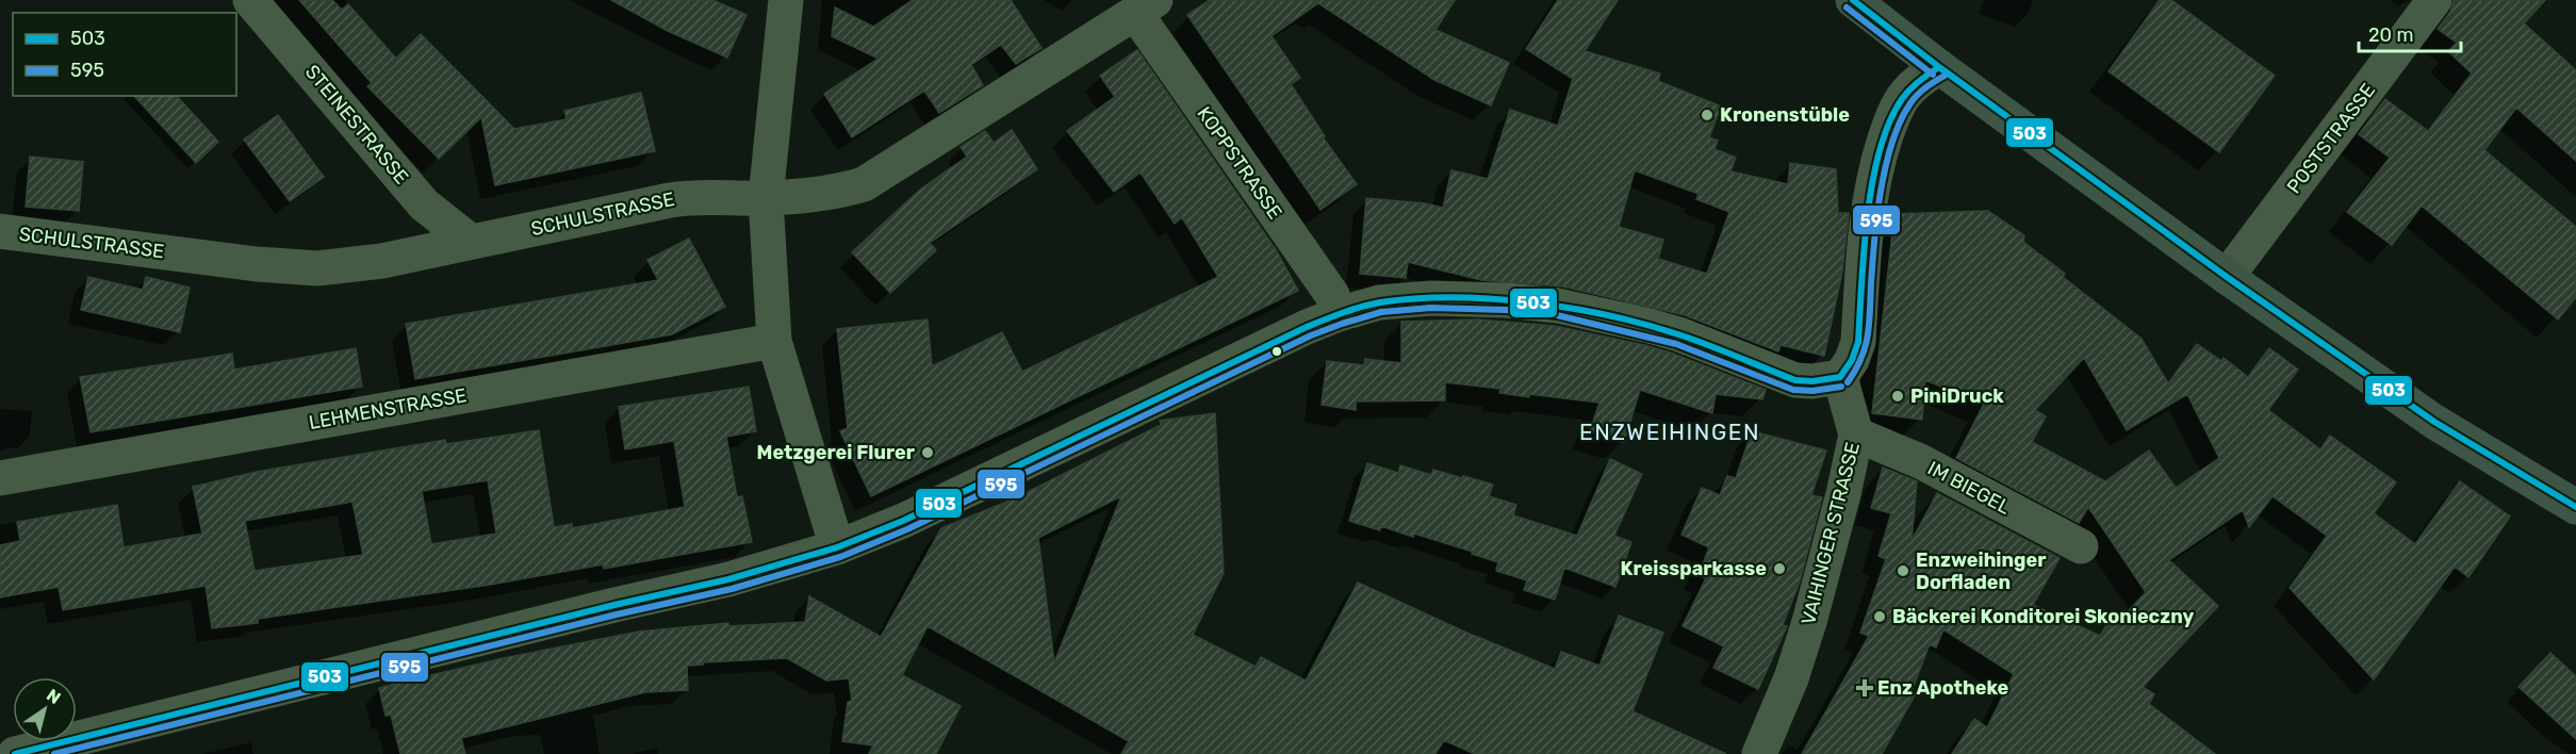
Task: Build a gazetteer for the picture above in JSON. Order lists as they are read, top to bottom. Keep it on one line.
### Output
{"streets":{"street":["STEINESTRASSE","POSTSTRASSE","KOPPSTRASSE","SCHULSTRASSE","LEHMENSTRASSE","IM BIEGEL","VAIHINGER STRASSE"]},"crossings":[["STEINESTRASSE","SCHULSTRASSE"],["KOPPSTRASSE","SCHULSTRASSE"],["IM BIEGEL","VAIHINGER STRASSE"]],"districts":["ENZWEIHINGEN"],"places":{"other":["Kronenstüble","PiniDruck","Metzgerei Flurer","Kreissparkasse","Enzweihinger Dorfladen","Bäckerei Konditorei Skonieczny"],"health":["Enz Apotheke"]},"lines":["transit line 503","transit line 595"],"legend":["503","595"],"scale_bar":"20 m","north":"top right"}
